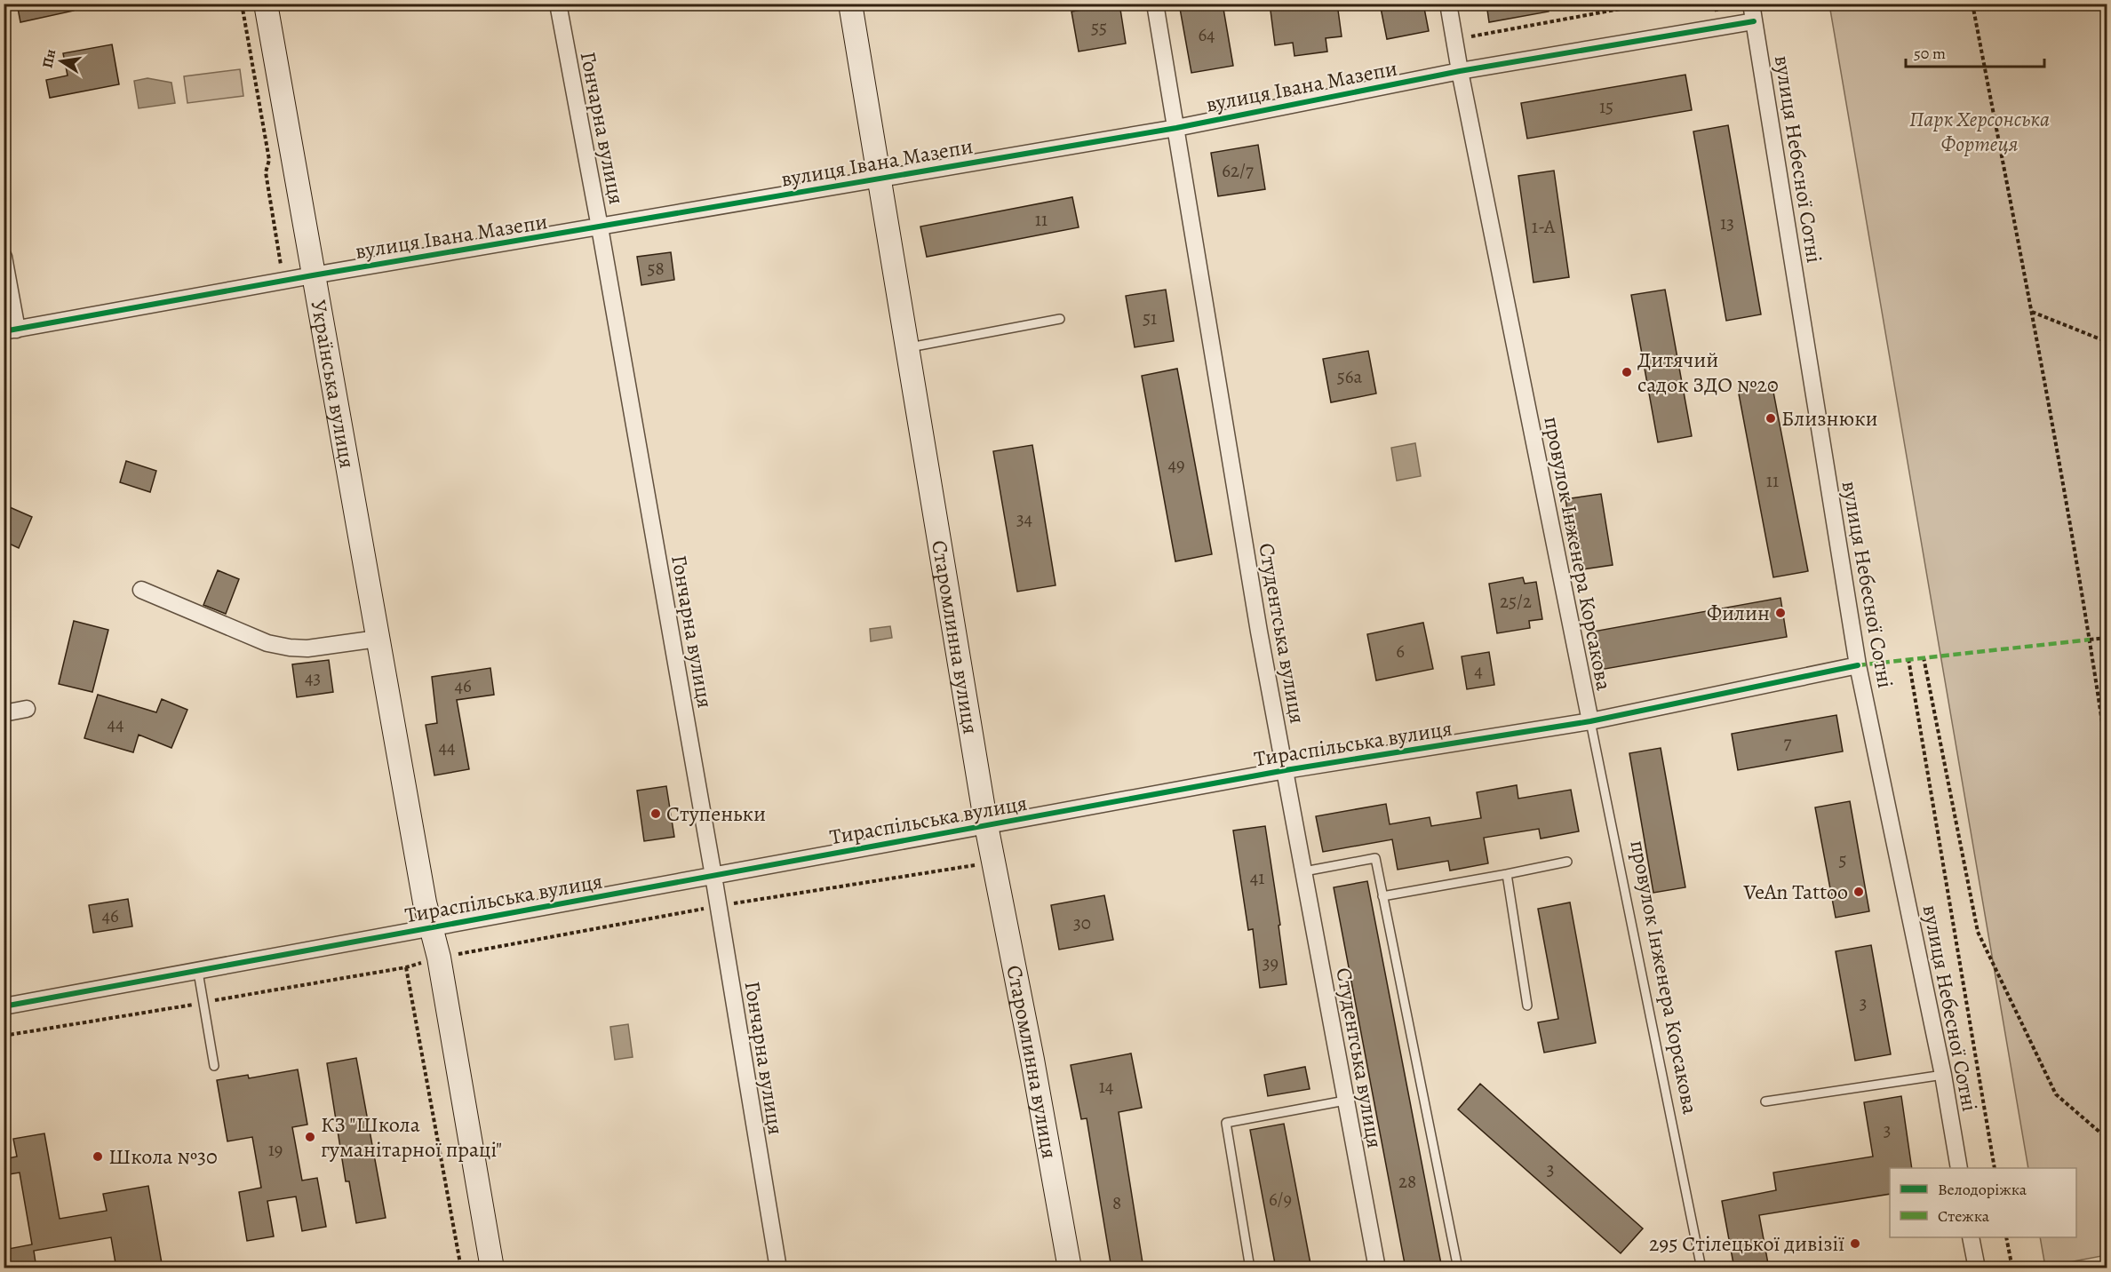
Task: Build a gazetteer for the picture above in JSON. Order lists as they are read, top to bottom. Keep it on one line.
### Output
{"streets":{"street":["вулиця Івана Мазепи","Гончарна вулиця","вулиця Небесної Сотні","Українська вулиця","провулок Інженера Корсакова","Студентська вулиця","Старомлинна вулиця","Тираспільська вулиця"]},"crossings":[["вулиця Івана Мазепи","Гончарна вулиця"],["вулиця Івана Мазепи","вулиця Небесної Сотні"],["вулиця Івана Мазепи","Українська вулиця"],["вулиця Івана Мазепи","провулок Інженера Корсакова"],["вулиця Івана Мазепи","Студентська вулиця"],["вулиця Івана Мазепи","Старомлинна вулиця"],["Гончарна вулиця","Тираспільська вулиця"],["вулиця Небесної Сотні","Тираспільська вулиця"],["Українська вулиця","Тираспільська вулиця"],["провулок Інженера Корсакова","Тираспільська вулиця"],["Студентська вулиця","Тираспільська вулиця"],["Старомлинна вулиця","Тираспільська вулиця"]],"parks":["Парк Херсонська Фортеця"],"places":["Дитячий садок ЗДО №20","Близнюки","Филин","Ступеньки","VeAn Tattoo","КЗ \"Школа гуманітарної праці\"","Школа №30","295 Стілецької дивізії"],"house_numbers":["55","64","15","62/7","11","13","1-А","58","51","56а","49","11","34","25/2","6","4","43","46","44","7","44","5","41","46","30","39","3","14","3","19","3","28","6/9","8"],"legend":["Велодоріжка","Стежка"],"scale_bar":"50 m","north":"left"}
